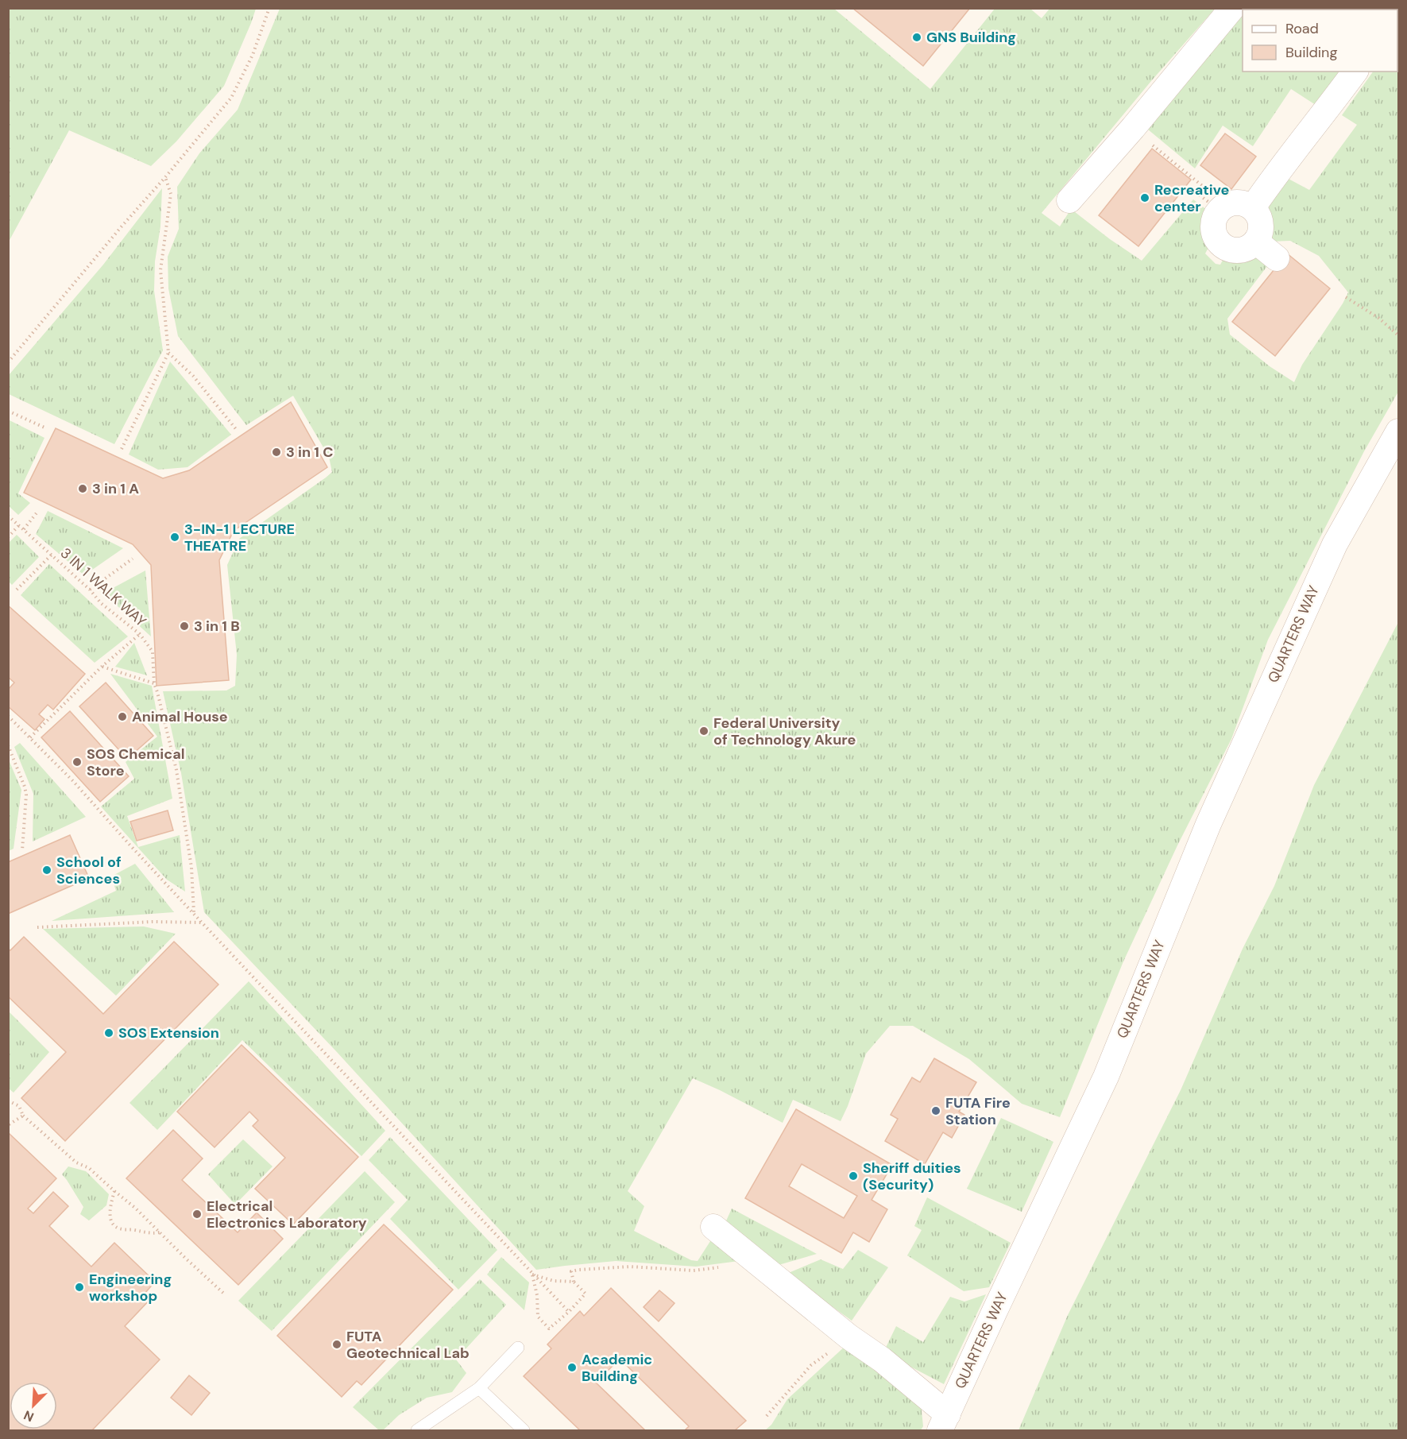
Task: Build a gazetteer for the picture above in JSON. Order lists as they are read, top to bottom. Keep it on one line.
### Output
{"streets":{"street":["QUARTERS WAY"],"path":["3 IN 1 WALK WAY"]},"places":["GNS Building","Recreative center","3 in 1 C","3 in 1 A","3-IN-1 LECTURE THEATRE","3 in 1 B","Animal House","Federal University of Technology Akure","SOS Chemical Store","School of Sciences","SOS Extension","FUTA Fire Station","Sheriff duities (Security)","Electrical Electronics Laboratory","Engineering workshop","FUTA Geotechnical Lab","Academic Building"],"legend":["Road","Building"],"north":"bottom left"}
